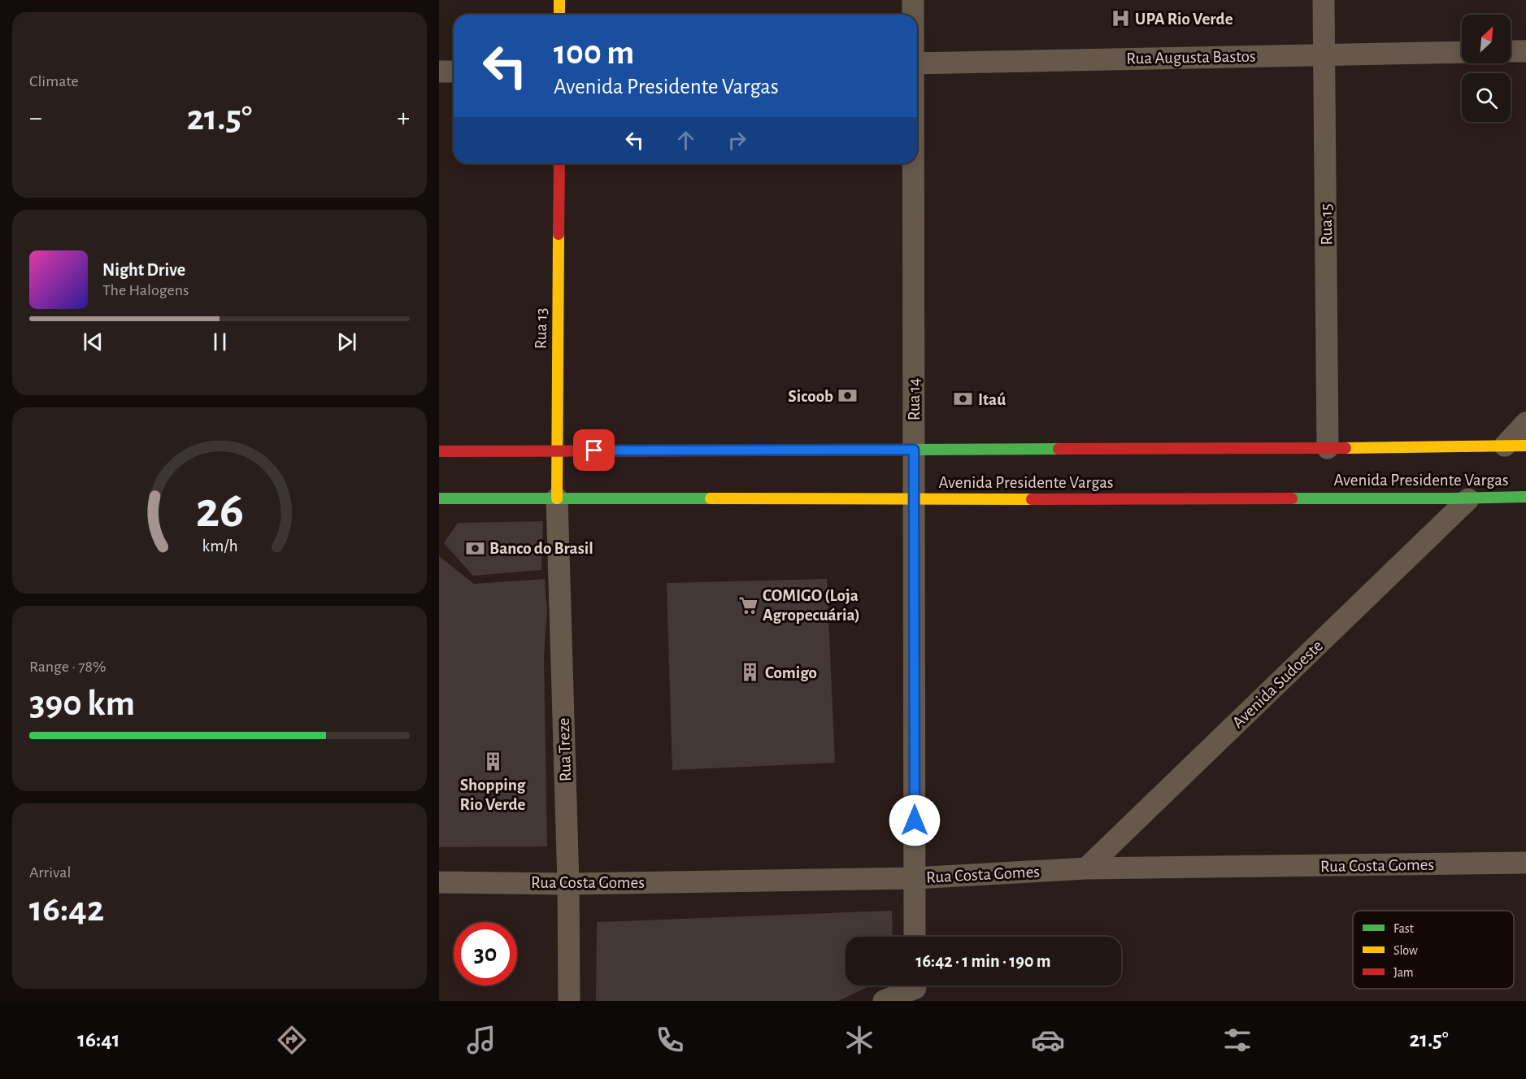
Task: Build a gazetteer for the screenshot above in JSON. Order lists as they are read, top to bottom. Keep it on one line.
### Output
{"streets":{"main road":["Rua 13","Avenida Presidente Vargas"],"street":["Rua Augusta Bastos","Rua 15","Rua 14","Avenida Sudoeste","Rua Treze","Rua Costa Gomes"]},"crossings":[["Rua Augusta Bastos","Rua 15"],["Rua 15","Avenida Presidente Vargas"],["Rua 13","Avenida Presidente Vargas"],["Rua 13","Rua Treze"],["Rua 14","Avenida Presidente Vargas"],["Rua 14","Rua Costa Gomes"],["Avenida Presidente Vargas","Avenida Sudoeste"],["Avenida Presidente Vargas","Rua Treze"],["Avenida Sudoeste","Rua Costa Gomes"],["Rua Treze","Rua Costa Gomes"]],"places":{"hospital":["UPA Rio Verde"],"bank":["Sicoob","Itaú","Banco do Brasil"],"supermarket":["COMIGO (Loja Agropecuária)"],"building":["Comigo","Shopping Rio Verde"]},"legend":["Fast","Slow","Jam"],"north":"top right","page":{"tile":["Climate",["Range · 78%","390 km"],["Arrival","16:42"]],"turn":["100 m","Avenida Presidente Vargas"],"heat":["−","21.5°","+"],"song":["Night Drive","The Halogens"],"limit":"30","trip":"16:42 · 1 min · 190 m","tabs":["16:41","21.5°"],"gauge":["26","km/h"]}}
